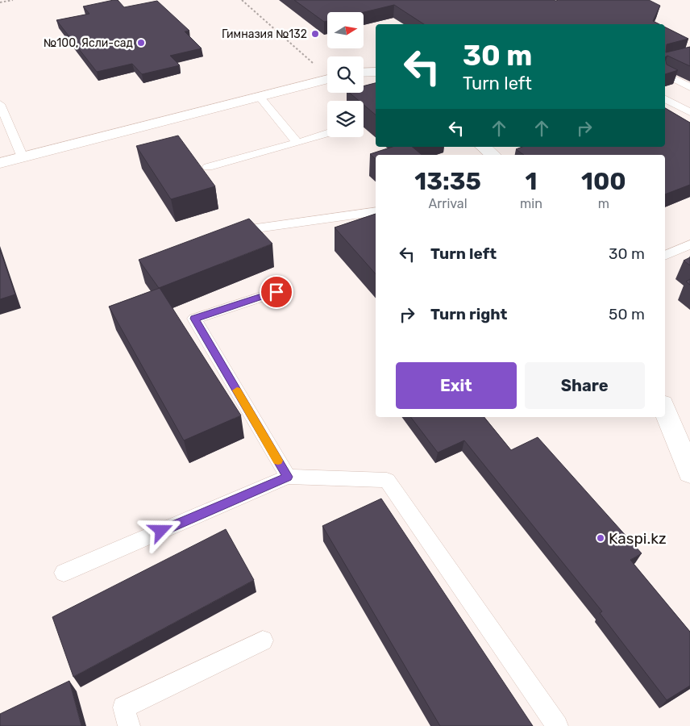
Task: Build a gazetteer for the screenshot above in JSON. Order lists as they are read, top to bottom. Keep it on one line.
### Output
{"places":["Гимназия №132","№100, Ясли-сад","Kaspi.kz"],"north":"right","page":{"turn":["30 m","Turn left"],"eta":["13:35","Arrival","1","min","100","m"],"list":[{"name":"Turn left","value":"30 m"},{"name":"Turn right","value":"50 m"}],"buttons":["Exit","Share"]}}
